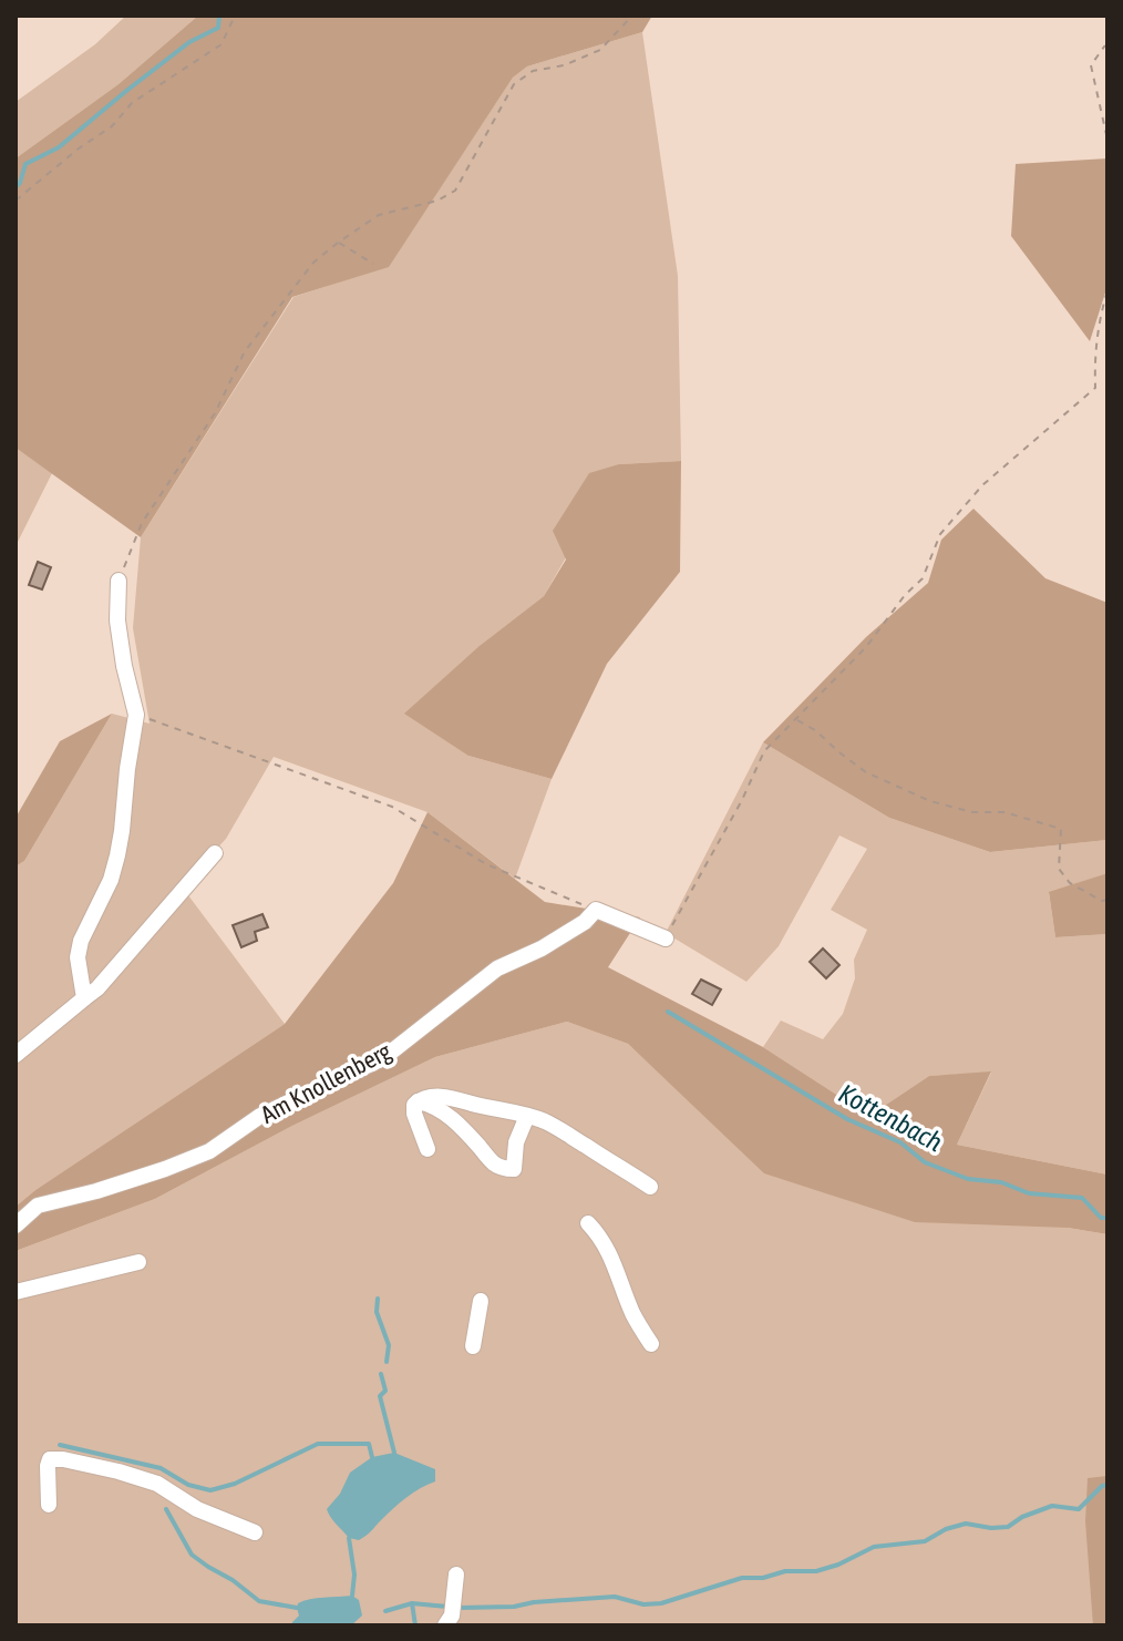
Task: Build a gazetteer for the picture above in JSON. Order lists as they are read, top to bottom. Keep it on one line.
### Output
{"streets":{"lane":["Am Knollenberg"]},"water":["Kottenbach"]}
